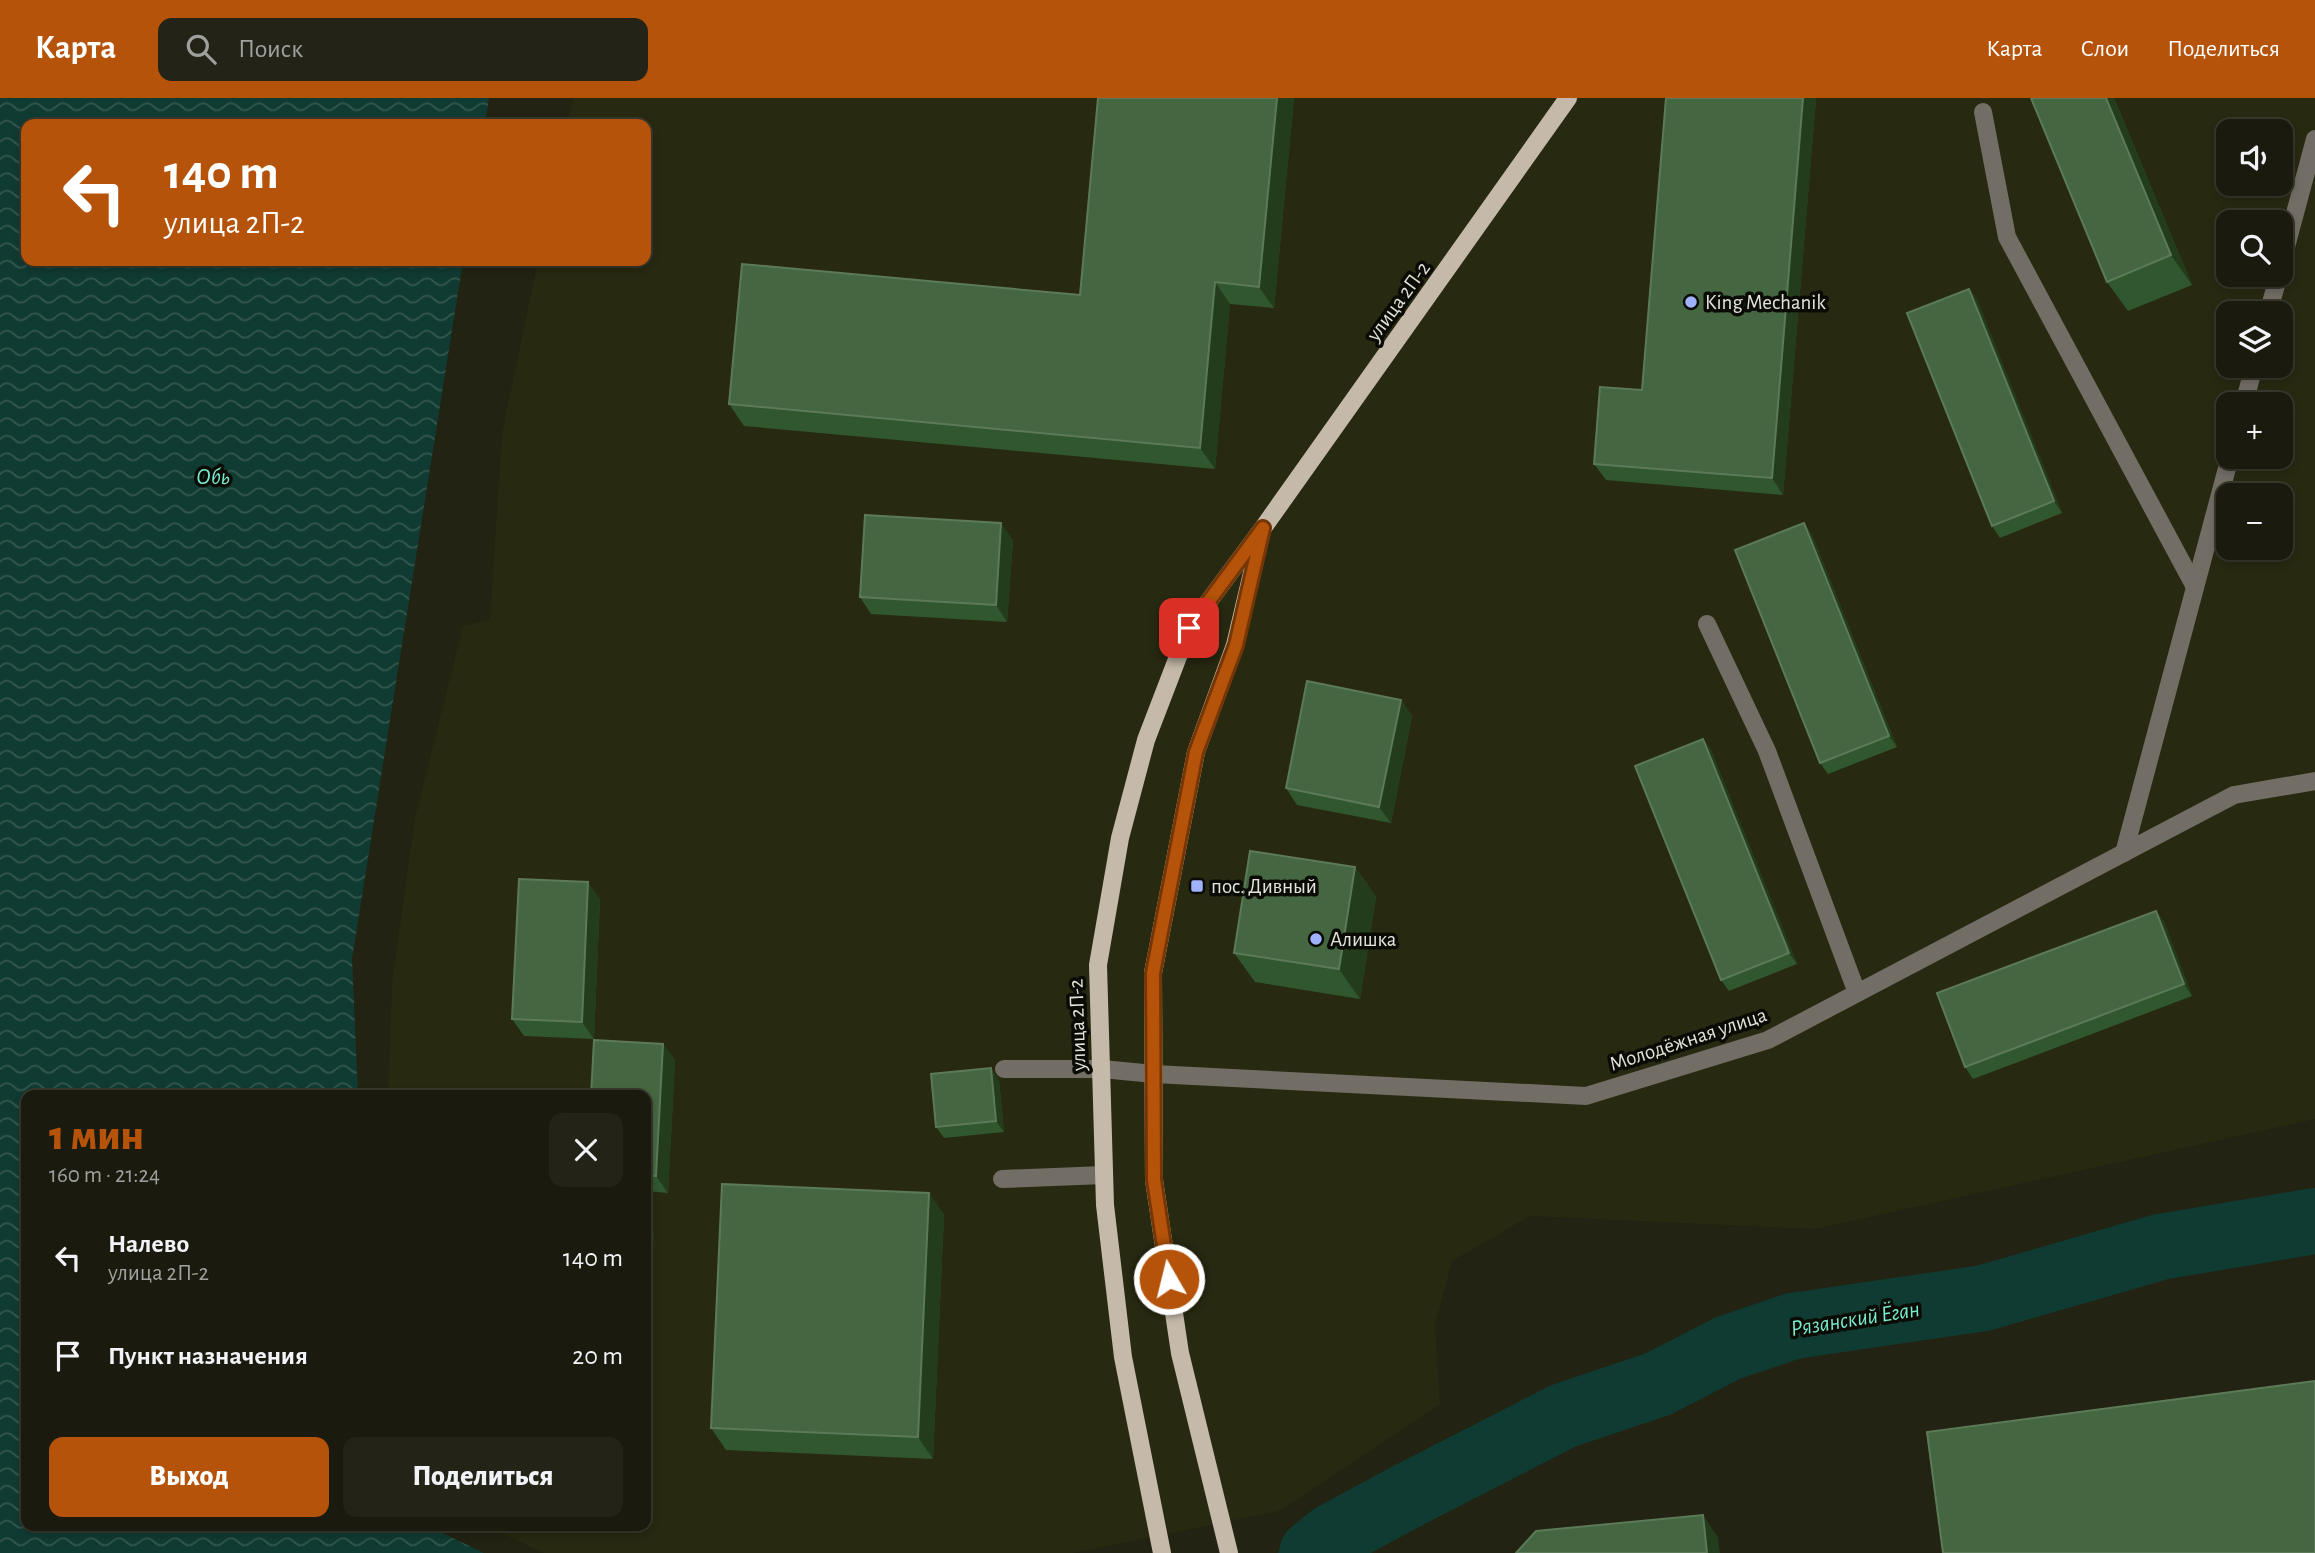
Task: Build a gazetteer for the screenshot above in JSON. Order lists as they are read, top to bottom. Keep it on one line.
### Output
{"streets":{"main road":["улица 2П-2"],"street":["Молодёжная улица"]},"crossings":[["улица 2П-2","Молодёжная улица"]],"water":["Обь","Рязанский Ёган"],"places":{"other":["King Mechanik","Алишка"],"transit":["пос. Дивный"]},"page":{"header":"Карта","search":"Поиск","nav":["Карта","Слои","Поделиться"],"map_buttons":["+","−"],"turn":["140 m","улица 2П-2"],"heading":["1 мин","160 m · 21:24"],"list":[{"name":"Налево","note":"улица 2П-2","value":"140 m"},{"name":"Пункт назначения","value":"20 m"}],"buttons":["Выход","Поделиться"]}}
